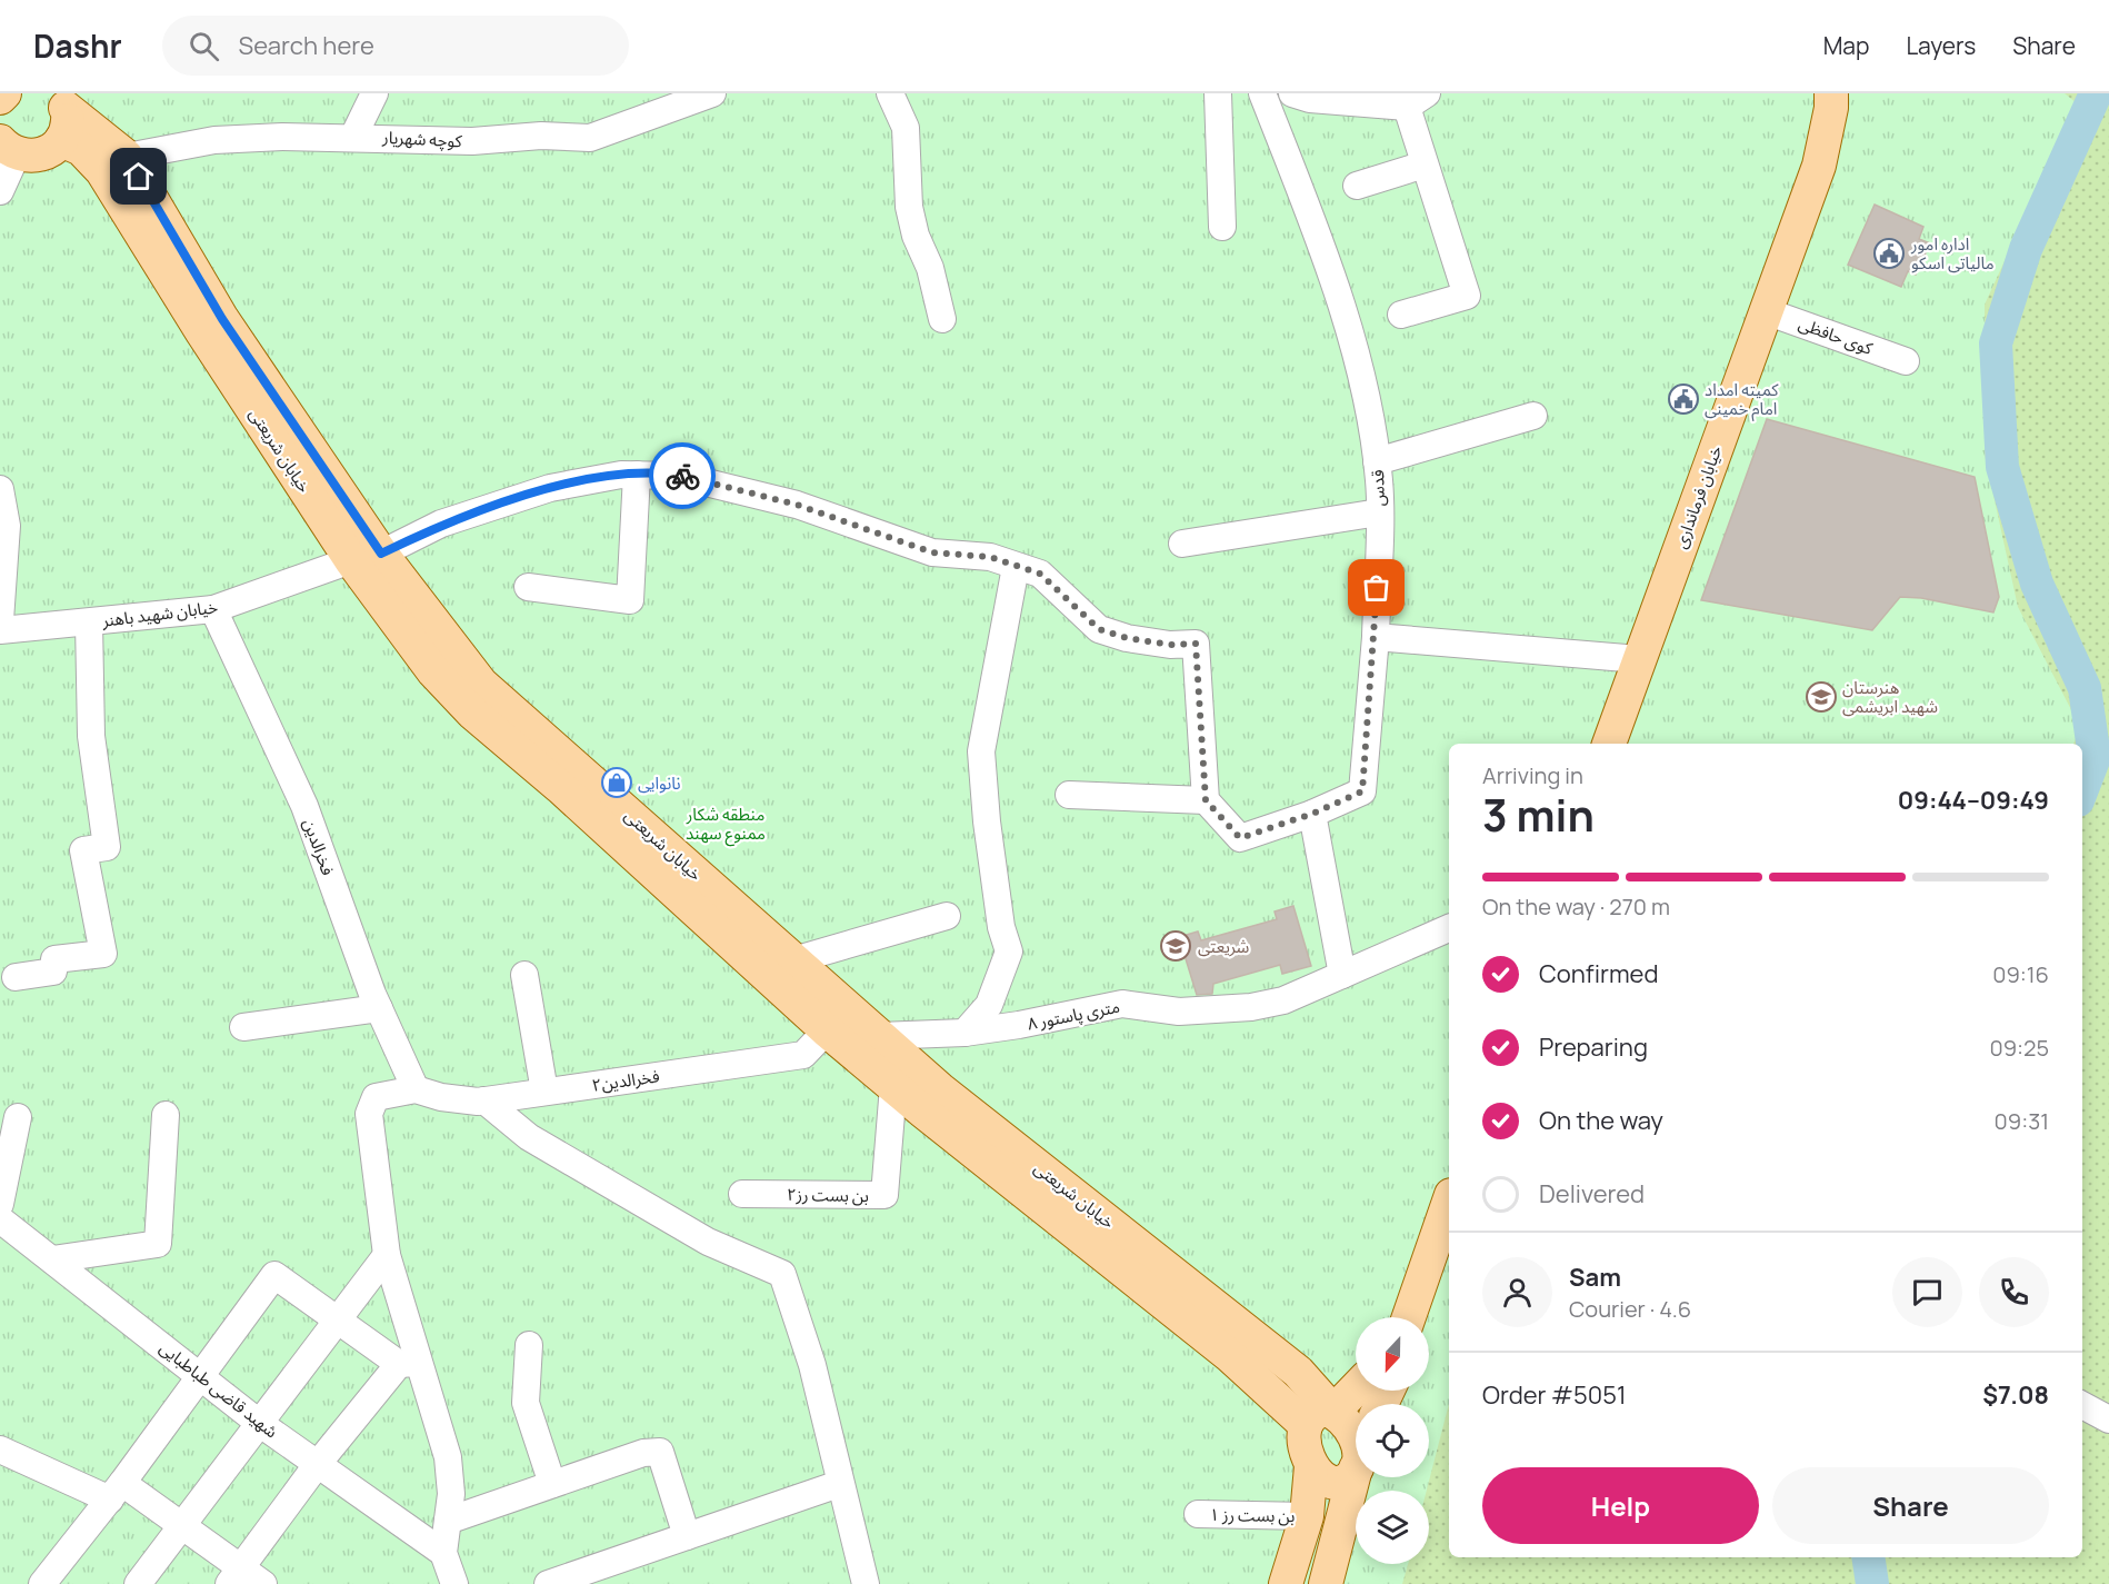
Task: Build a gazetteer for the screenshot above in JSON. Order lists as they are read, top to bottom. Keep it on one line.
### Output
{"streets":{"main road":["خیابان شریعتی","خیابان فرمانداری"],"street":["کوچه شهریار","کوی حافظی","قدس","خیابان شهید باهنر","فخرالدین","۸ متری پاستور","فخرالدین۲","بن بست رز۲","شهید قاضی طباطبایی","بن بست رز ۱"]},"crossings":[["کوچه شهریار","خیابان شریعتی"],["کوی حافظی","خیابان فرمانداری"],["خیابان شریعتی","خیابان شهید باهنر"],["خیابان شریعتی","۸ متری پاستور"],["خیابان شریعتی","فخرالدین۲"],["خیابان شریعتی","بن بست رز۲"],["خیابان شهید باهنر","فخرالدین"],["فخرالدین","فخرالدین۲"]],"parks":["منطقه شکار ممنوع سهند"],"places":{"public building":["اداره امور مالیاتی اسکو","کمیته امداد امام خمینی"],"school or university":["هنرستان شهید ابریشمی","شریعتی"],"shop":["نانوایی"]},"north":"bottom","page":{"header":"Dashr","search":"Search here","nav":["Map","Layers","Share"],"heading":["3 min","Arriving in","09:44–09:49"],"panel":["Sam","Courier · 4.6","Order #5051","$7.08"],"bar":"On the way · 270 m","list":[["Confirmed","09:16"],["Preparing","09:25"],["On the way","09:31"],"Delivered"],"buttons":["Help","Share"]}}
